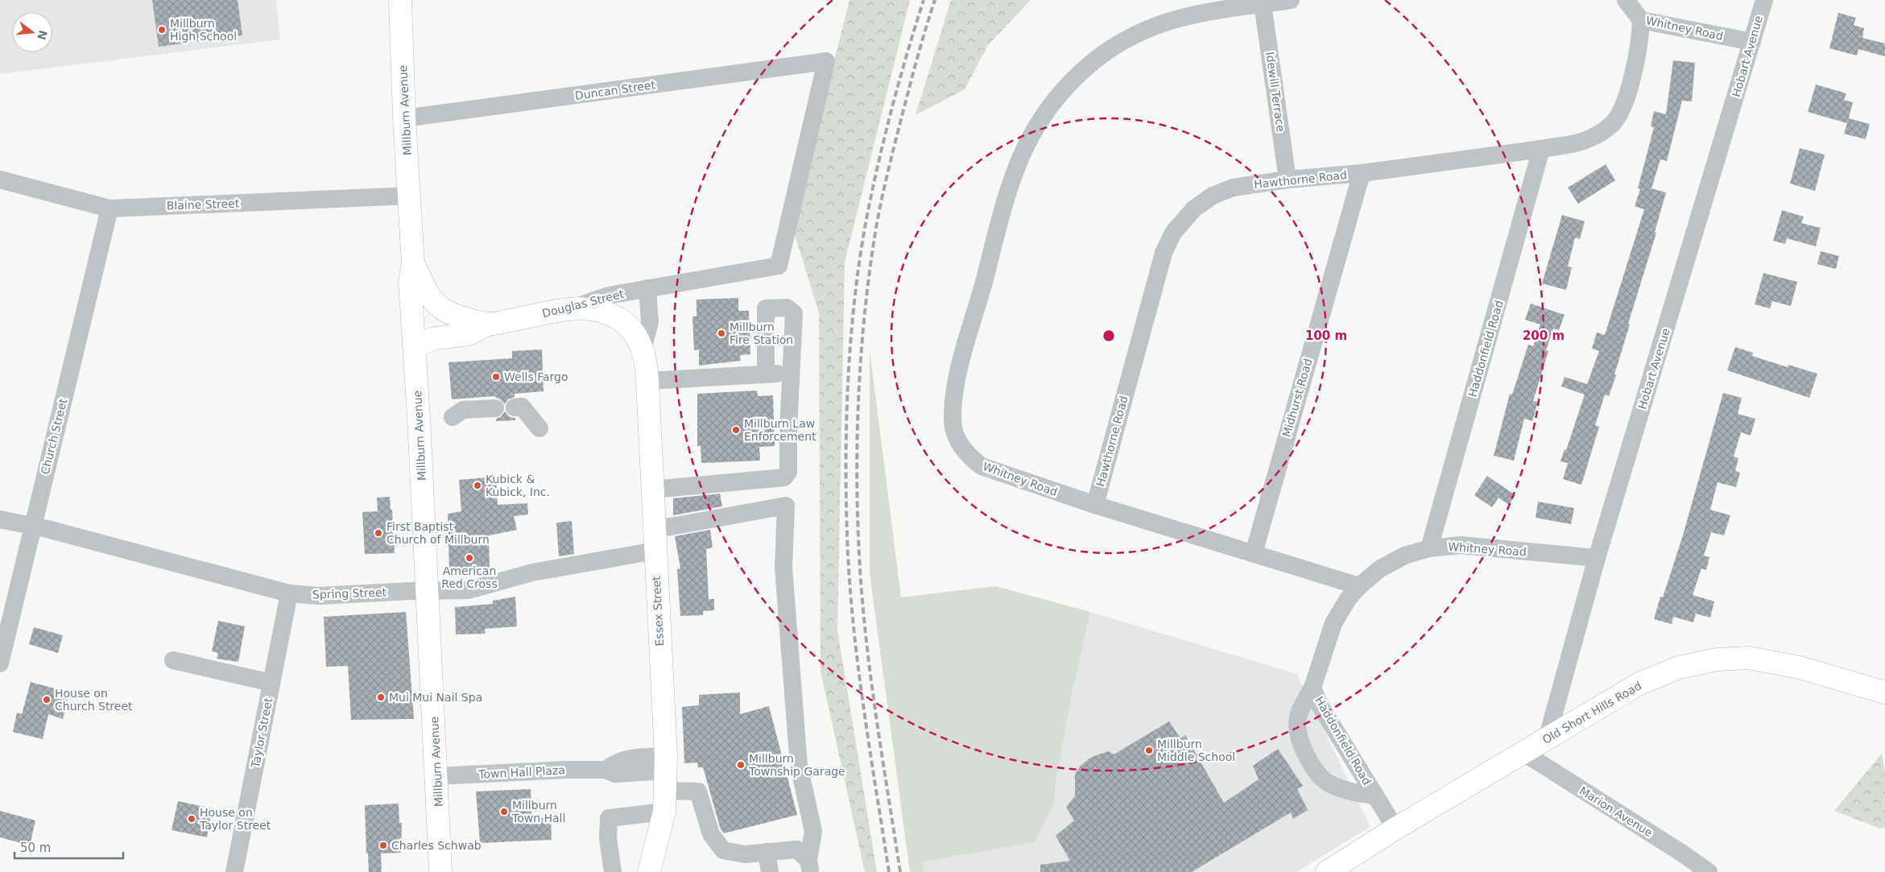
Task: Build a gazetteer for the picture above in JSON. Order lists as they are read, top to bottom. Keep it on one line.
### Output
{"streets":{"main road":["Millburn Avenue","Douglas Street","Essex Street","Old Short Hills Road"],"street":["Whitney Road","Hobart Avenue","Duncan Street","Idewill Terrace","Hawthorne Road","Blaine Street","Haddonfield Road","Midhurst Road","Church Street","Spring Street","Taylor Street","Town Hall Plaza","Marion Avenue"]},"crossings":[["Whitney Road","Hobart Avenue"],["Whitney Road","Idewill Terrace"],["Whitney Road","Hawthorne Road"],["Whitney Road","Haddonfield Road"],["Whitney Road","Midhurst Road"],["Hobart Avenue","Old Short Hills Road"],["Duncan Street","Millburn Avenue"],["Duncan Street","Douglas Street"],["Idewill Terrace","Hawthorne Road"],["Millburn Avenue","Blaine Street"],["Millburn Avenue","Douglas Street"],["Millburn Avenue","Spring Street"],["Millburn Avenue","Town Hall Plaza"],["Hawthorne Road","Haddonfield Road"],["Hawthorne Road","Midhurst Road"],["Blaine Street","Church Street"],["Douglas Street","Essex Street"],["Haddonfield Road","Old Short Hills Road"],["Church Street","Spring Street"],["Spring Street","Essex Street"],["Spring Street","Taylor Street"],["Essex Street","Town Hall Plaza"],["Old Short Hills Road","Marion Avenue"]],"places":["Millburn High School","Millburn Fire Station","Wells Fargo","Millburn Law Enforcement","Kubick & Kubick, Inc.","First Baptist Church of Millburn","American Red Cross","Mui Mui Nail Spa","House on Church Street","Millburn Middle School","Millburn Township Garage","Millburn Town Hall","House on Taylor Street","Charles Schwab"],"scale_bar":"50 m","north":"right","rings":["100 m","200 m"]}
